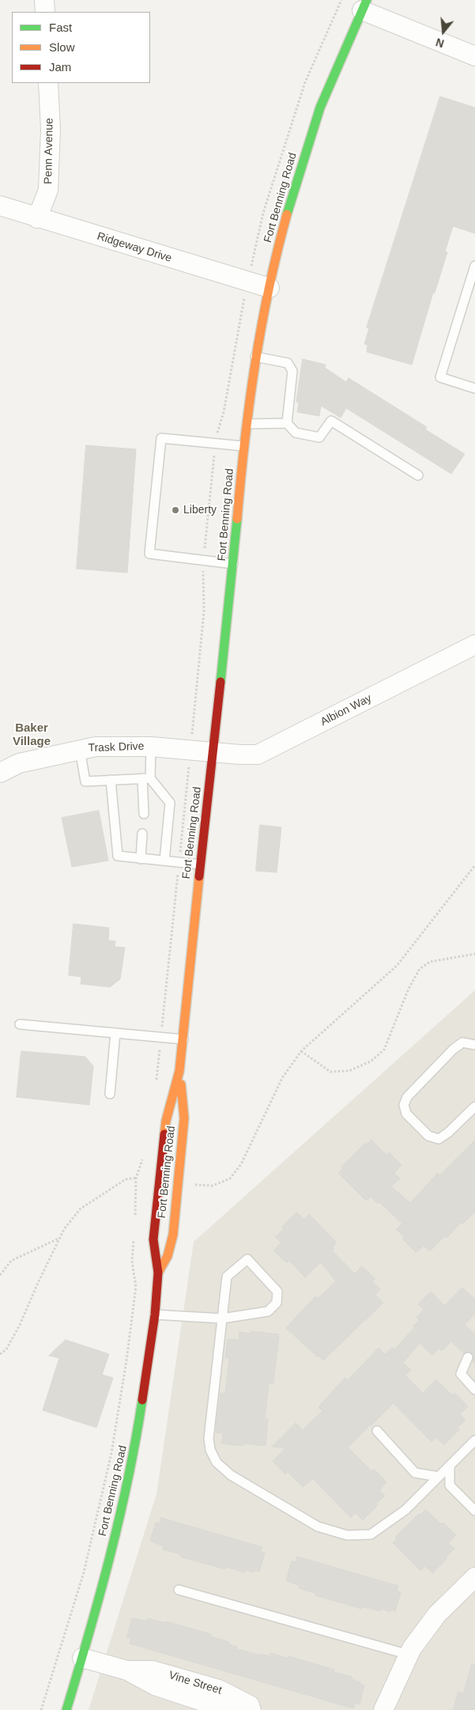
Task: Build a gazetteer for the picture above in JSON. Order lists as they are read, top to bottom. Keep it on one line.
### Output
{"streets":{"street":["Penn Avenue","Fort Benning Road","Ridgeway Drive","Albion Way","Trask Drive","Vine Street"]},"crossings":[["Penn Avenue","Ridgeway Drive"],["Fort Benning Road","Ridgeway Drive"],["Fort Benning Road","Albion Way"],["Fort Benning Road","Trask Drive"],["Fort Benning Road","Vine Street"],["Albion Way","Trask Drive"]],"districts":["Baker Village"],"places":["Liberty"],"legend":["Fast","Slow","Jam"],"north":"bottom"}
